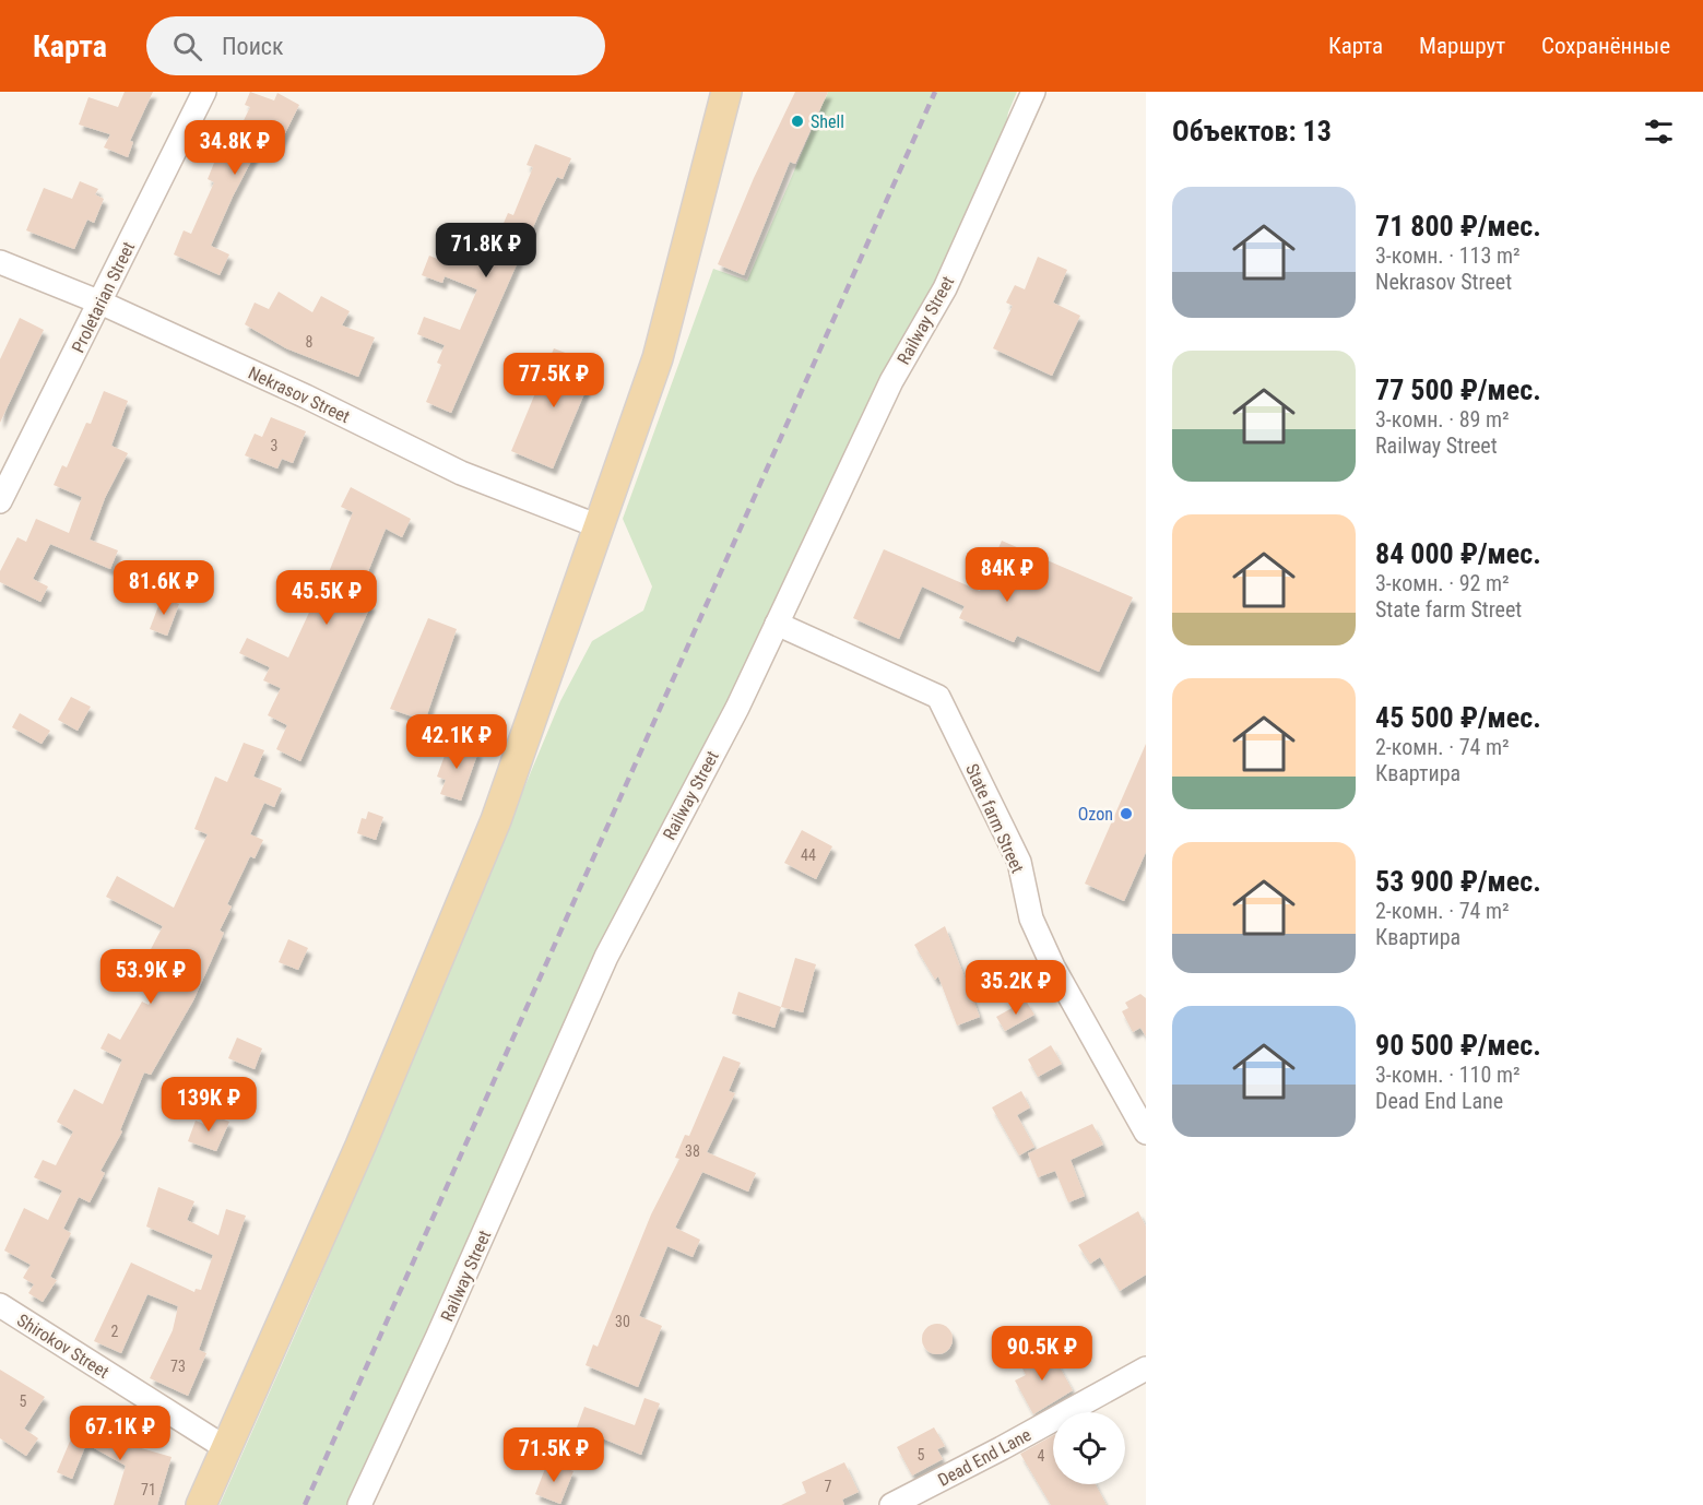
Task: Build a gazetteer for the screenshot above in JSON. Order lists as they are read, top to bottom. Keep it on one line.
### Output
{"streets":{"street":["Proletarian Street","Railway Street","Nekrasov Street","State farm Street","Shirokov Street","Dead End Lane"]},"crossings":[["Proletarian Street","Nekrasov Street"],["Railway Street","State farm Street"]],"places":["Shell","Ozon"],"house_numbers":["8","3","44","38","30","2","73","5","5","4","7","71"],"page":{"header":"Карта","search":"Поиск","nav":["Карта","Маршрут","Сохранённые"],"heading":"Объектов: 13","price":["34.8K ₽","71.8K ₽","77.5K ₽","84K ₽","81.6K ₽","45.5K ₽","42.1K ₽","53.9K ₽","35.2K ₽","139K ₽","90.5K ₽","67.1K ₽","71.5K ₽"],"list":[{"name":"71 800 ₽/мес.","note":"3-комн. · 113 m² · Nekrasov Street"},{"name":"77 500 ₽/мес.","note":"3-комн. · 89 m² · Railway Street"},{"name":"84 000 ₽/мес.","note":"3-комн. · 92 m² · State farm Street"},{"name":"45 500 ₽/мес.","note":"2-комн. · 74 m² · Квартира"},{"name":"53 900 ₽/мес.","note":"2-комн. · 74 m² · Квартира"},{"name":"90 500 ₽/мес.","note":"3-комн. · 110 m² · Dead End Lane"}]}}
